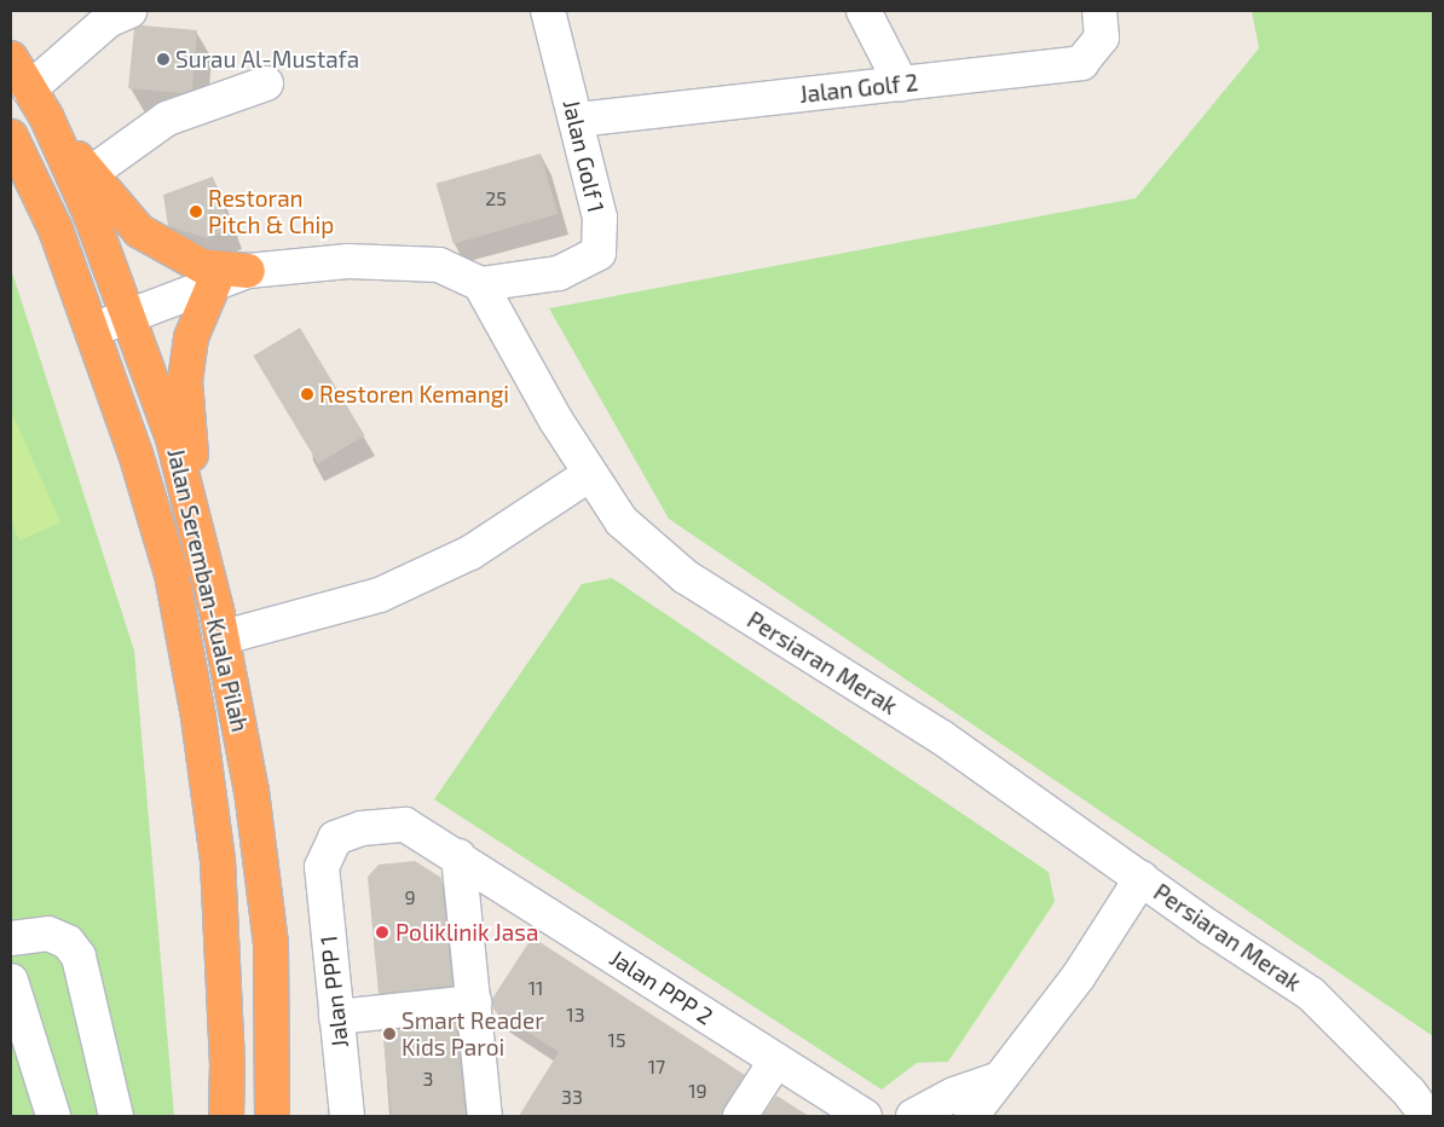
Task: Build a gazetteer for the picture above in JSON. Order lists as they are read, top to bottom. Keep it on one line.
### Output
{"streets":{"highway":["Jalan Seremban-Kuala Pilah"],"street":["Jalan Golf 2","Jalan Golf 1","Persiaran Merak","Jalan PPP 2","Jalan PPP 1"]},"crossings":[["Jalan Golf 2","Jalan Golf 1"],["Jalan Golf 1","Persiaran Merak"],["Jalan PPP 2","Jalan PPP 1"]],"places":["Surau Al-Mustafa","Restoran Pitch & Chip","Restoren Kemangi","Poliklinik Jasa","Smart Reader Kids Paroi"],"house_numbers":["25","9","11","13","15","17","3","19","33"]}
